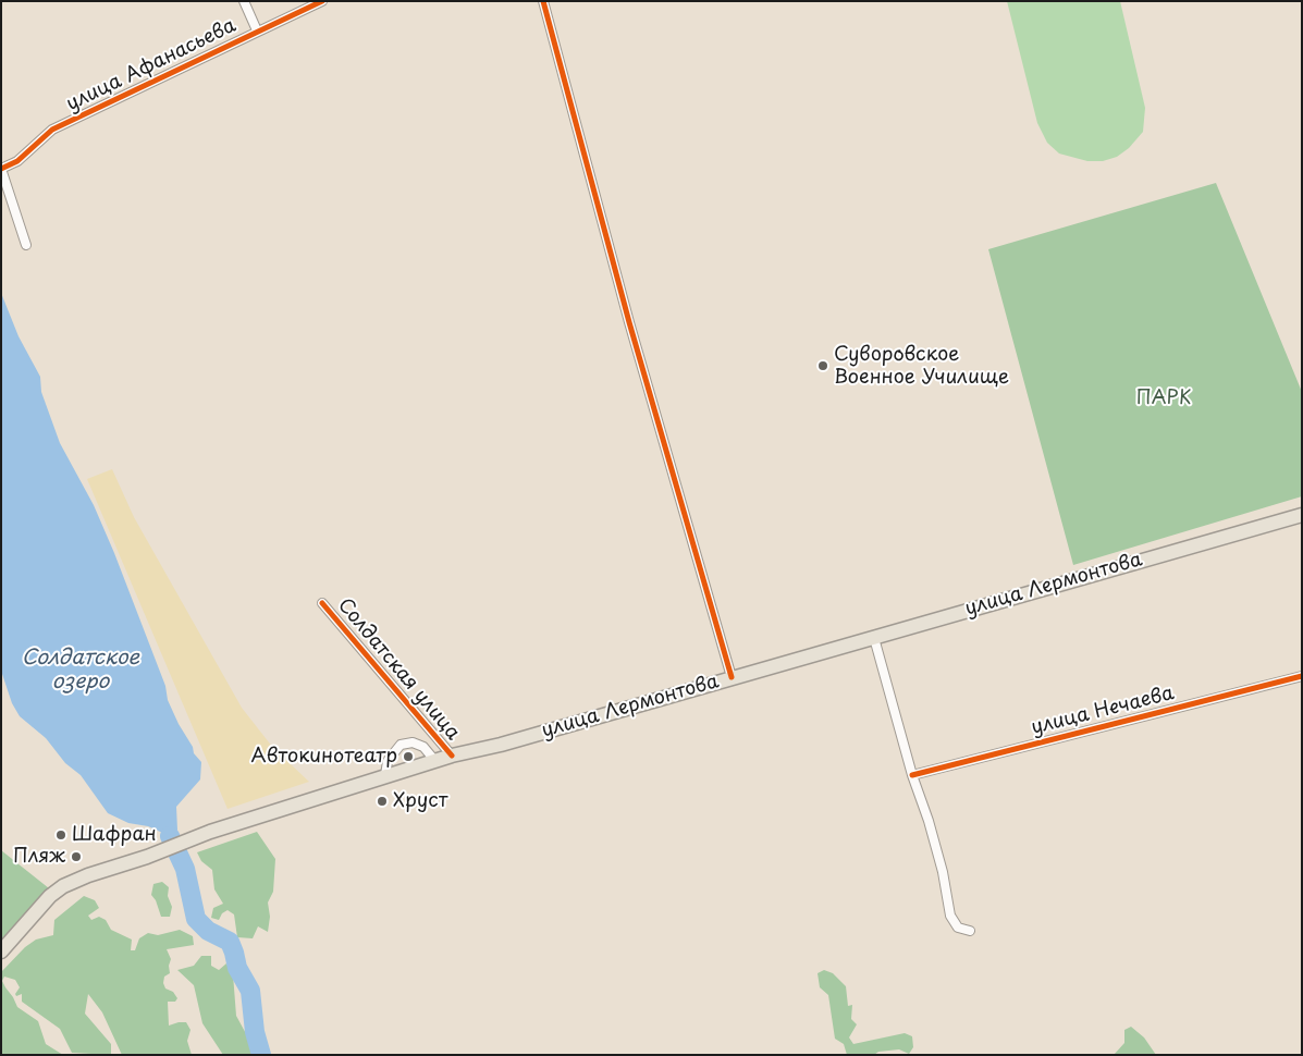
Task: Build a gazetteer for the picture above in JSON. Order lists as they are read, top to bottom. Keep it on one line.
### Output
{"streets":{"main road":["улица Лермонтова"],"street":["улица Афанасьева","Солдатская улица","улица Нечаева"]},"crossings":[["улица Лермонтова","Солдатская улица"]],"water":["Солдатское озеро"],"parks":["ПАРК"],"places":["Суворовское Военное Училище","Автокинотеатр","Хруст","Шафран","Пляж"]}
